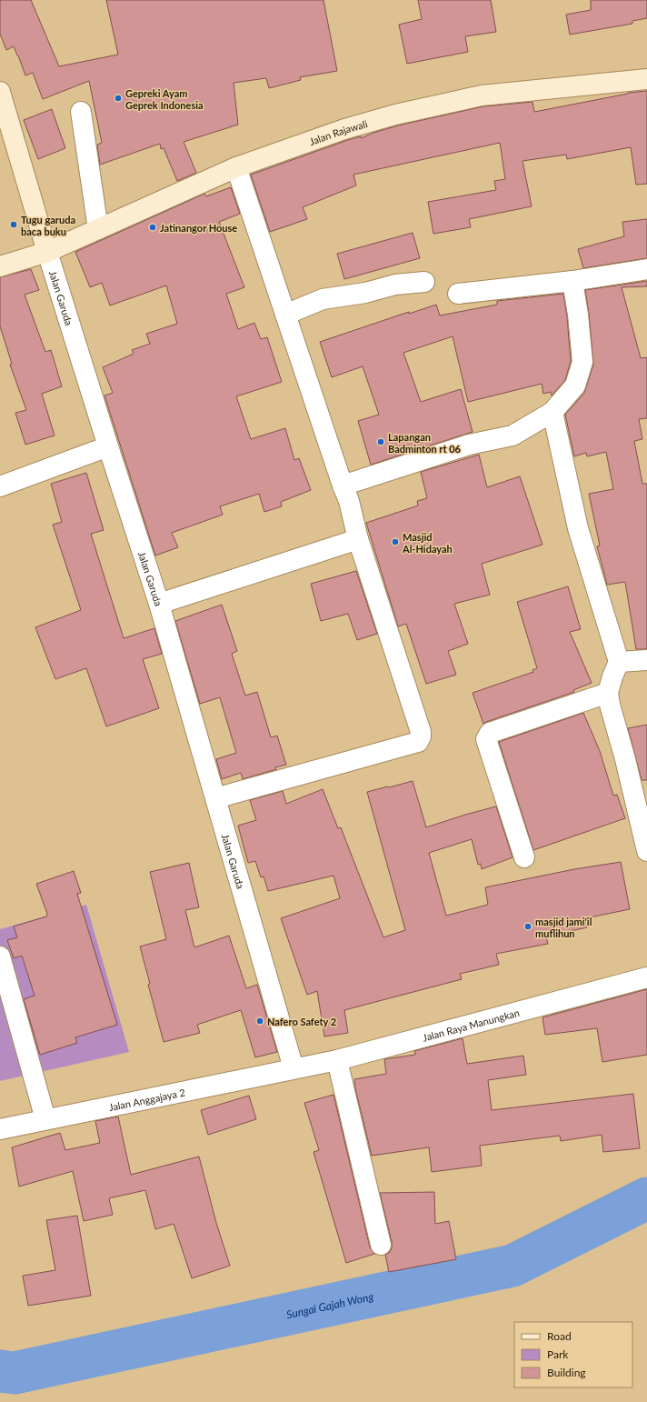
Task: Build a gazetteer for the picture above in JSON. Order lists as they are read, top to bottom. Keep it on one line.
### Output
{"streets":{"main road":["Jalan Rajawali","Jalan Garuda"],"street":["Jalan Raya Manungkan","Jalan Anggajaya 2"]},"crossings":[["Jalan Rajawali","Jalan Garuda"],["Jalan Garuda","Jalan Raya Manungkan"],["Jalan Garuda","Jalan Anggajaya 2"],["Jalan Raya Manungkan","Jalan Anggajaya 2"]],"water":["Sungai Gajah Wong"],"places":["Gepreki Ayam Geprek Indonesia","Tugu garuda baca buku","Jatinangor House","Lapangan Badminton rt 06","Masjid Al-Hidayah","masjid jami'il muflihun","Nafero Safety 2"],"legend":["Road","Park","Building"]}
